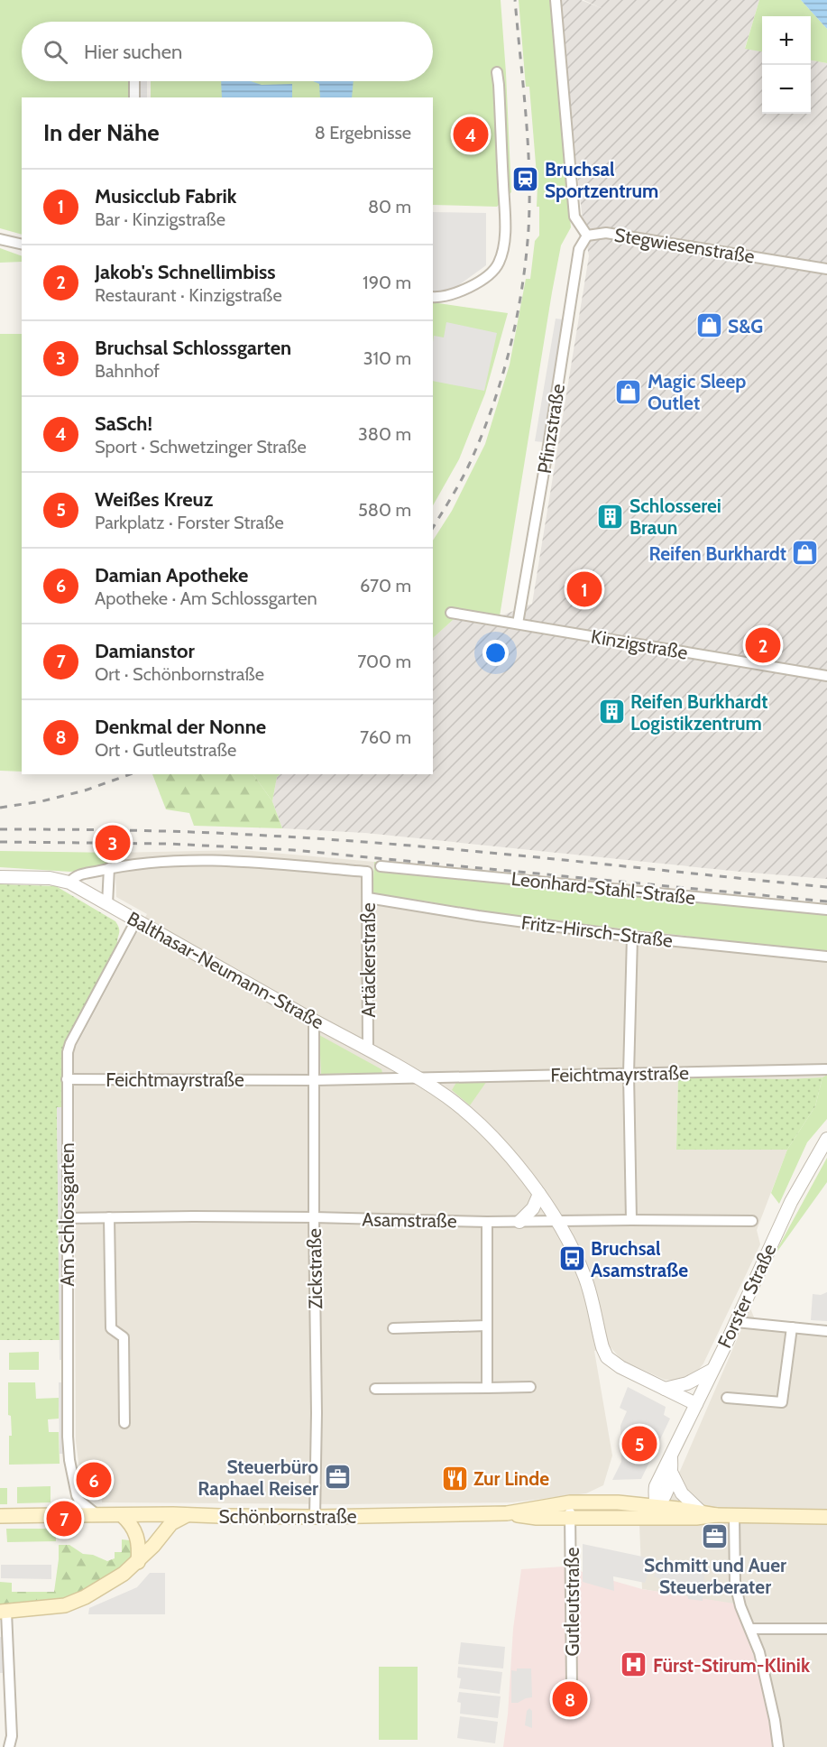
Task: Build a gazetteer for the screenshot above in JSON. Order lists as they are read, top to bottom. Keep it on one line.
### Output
{"streets":{"main road":["Schönbornstraße"],"street":["Stegwiesenstraße","Pfinzstraße","Kinzigstraße","Leonhard-Stahl-Straße","Fritz-Hirsch-Straße","Artäckerstraße","Balthasar-Neumann-Straße","Feichtmayrstraße","Am Schlossgarten","Asamstraße","Zickstraße","Forster Straße","Gutleutstraße"]},"crossings":[["Stegwiesenstraße","Pfinzstraße"],["Pfinzstraße","Kinzigstraße"],["Fritz-Hirsch-Straße","Artäckerstraße"],["Artäckerstraße","Balthasar-Neumann-Straße"],["Balthasar-Neumann-Straße","Feichtmayrstraße"],["Balthasar-Neumann-Straße","Am Schlossgarten"],["Balthasar-Neumann-Straße","Asamstraße"],["Balthasar-Neumann-Straße","Zickstraße"],["Balthasar-Neumann-Straße","Forster Straße"],["Feichtmayrstraße","Am Schlossgarten"],["Feichtmayrstraße","Zickstraße"],["Am Schlossgarten","Asamstraße"],["Am Schlossgarten","Schönbornstraße"],["Asamstraße","Zickstraße"],["Zickstraße","Schönbornstraße"],["Forster Straße","Schönbornstraße"],["Schönbornstraße","Gutleutstraße"]],"places":{"station":["Bruchsal Sportzentrum"],"shop":["S&G","Magic Sleep Outlet","Reifen Burkhardt"],"building":["Schlosserei Braun","Reifen Burkhardt Logistikzentrum"],"bus stop":["Bruchsal Asamstraße"],"office":["Steuerbüro Raphael Reiser","Schmitt und Auer Steuerberater"],"restaurant":["Zur Linde"],"hospital":["Fürst-Stirum-Klinik"]},"page":{"map_buttons":["+","−"],"search":"Hier suchen","heading":["In der Nähe","8 Ergebnisse"],"pins":["4","1","2","3","5","6","7","8"],"list":[{"mark":"1","name":"Musicclub Fabrik","note":"Bar · Kinzigstraße","value":"80 m"},{"mark":"2","name":"Jakob's Schnellimbiss","note":"Restaurant · Kinzigstraße","value":"190 m"},{"mark":"3","name":"Bruchsal Schlossgarten","note":"Bahnhof","value":"310 m"},{"mark":"4","name":"SaSch!","note":"Sport · Schwetzinger Straße","value":"380 m"},{"mark":"5","name":"Weißes Kreuz","note":"Parkplatz · Forster Straße","value":"580 m"},{"mark":"6","name":"Damian Apotheke","note":"Apotheke · Am Schlossgarten","value":"670 m"},{"mark":"7","name":"Damianstor","note":"Ort · Schönbornstraße","value":"700 m"},{"mark":"8","name":"Denkmal der Nonne","note":"Ort · Gutleutstraße","value":"760 m"}]}}
